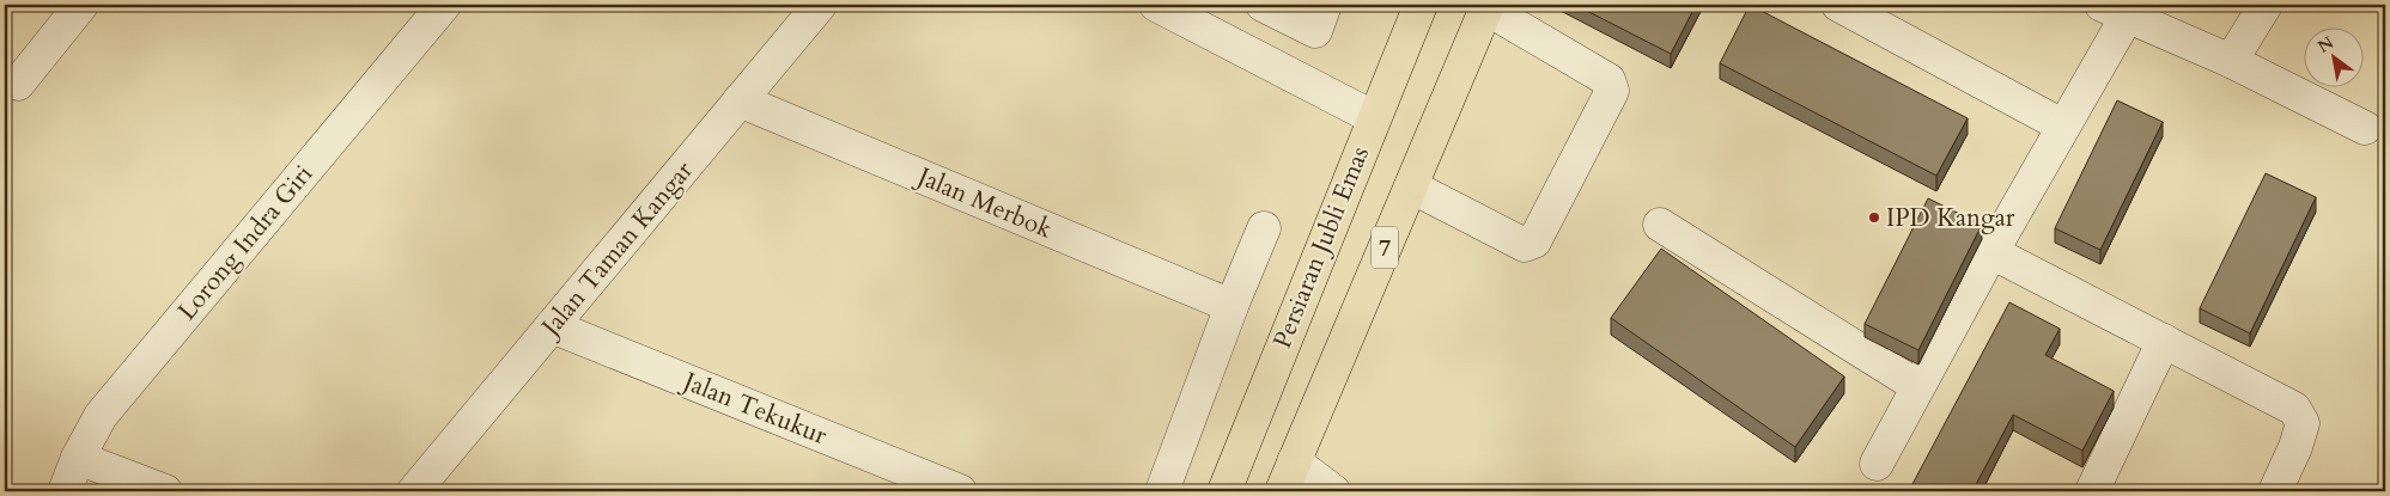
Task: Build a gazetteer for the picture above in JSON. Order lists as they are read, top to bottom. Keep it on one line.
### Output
{"streets":{"main road":["Persiaran Jubli Emas","7"],"street":["Jalan Merbok","Lorong Indra Giri","Jalan Taman Kangar","Jalan Tekukur"]},"crossings":[["Jalan Merbok","Jalan Taman Kangar"],["Jalan Taman Kangar","Jalan Tekukur"]],"places":["IPD Kangar"],"north":"top left"}
